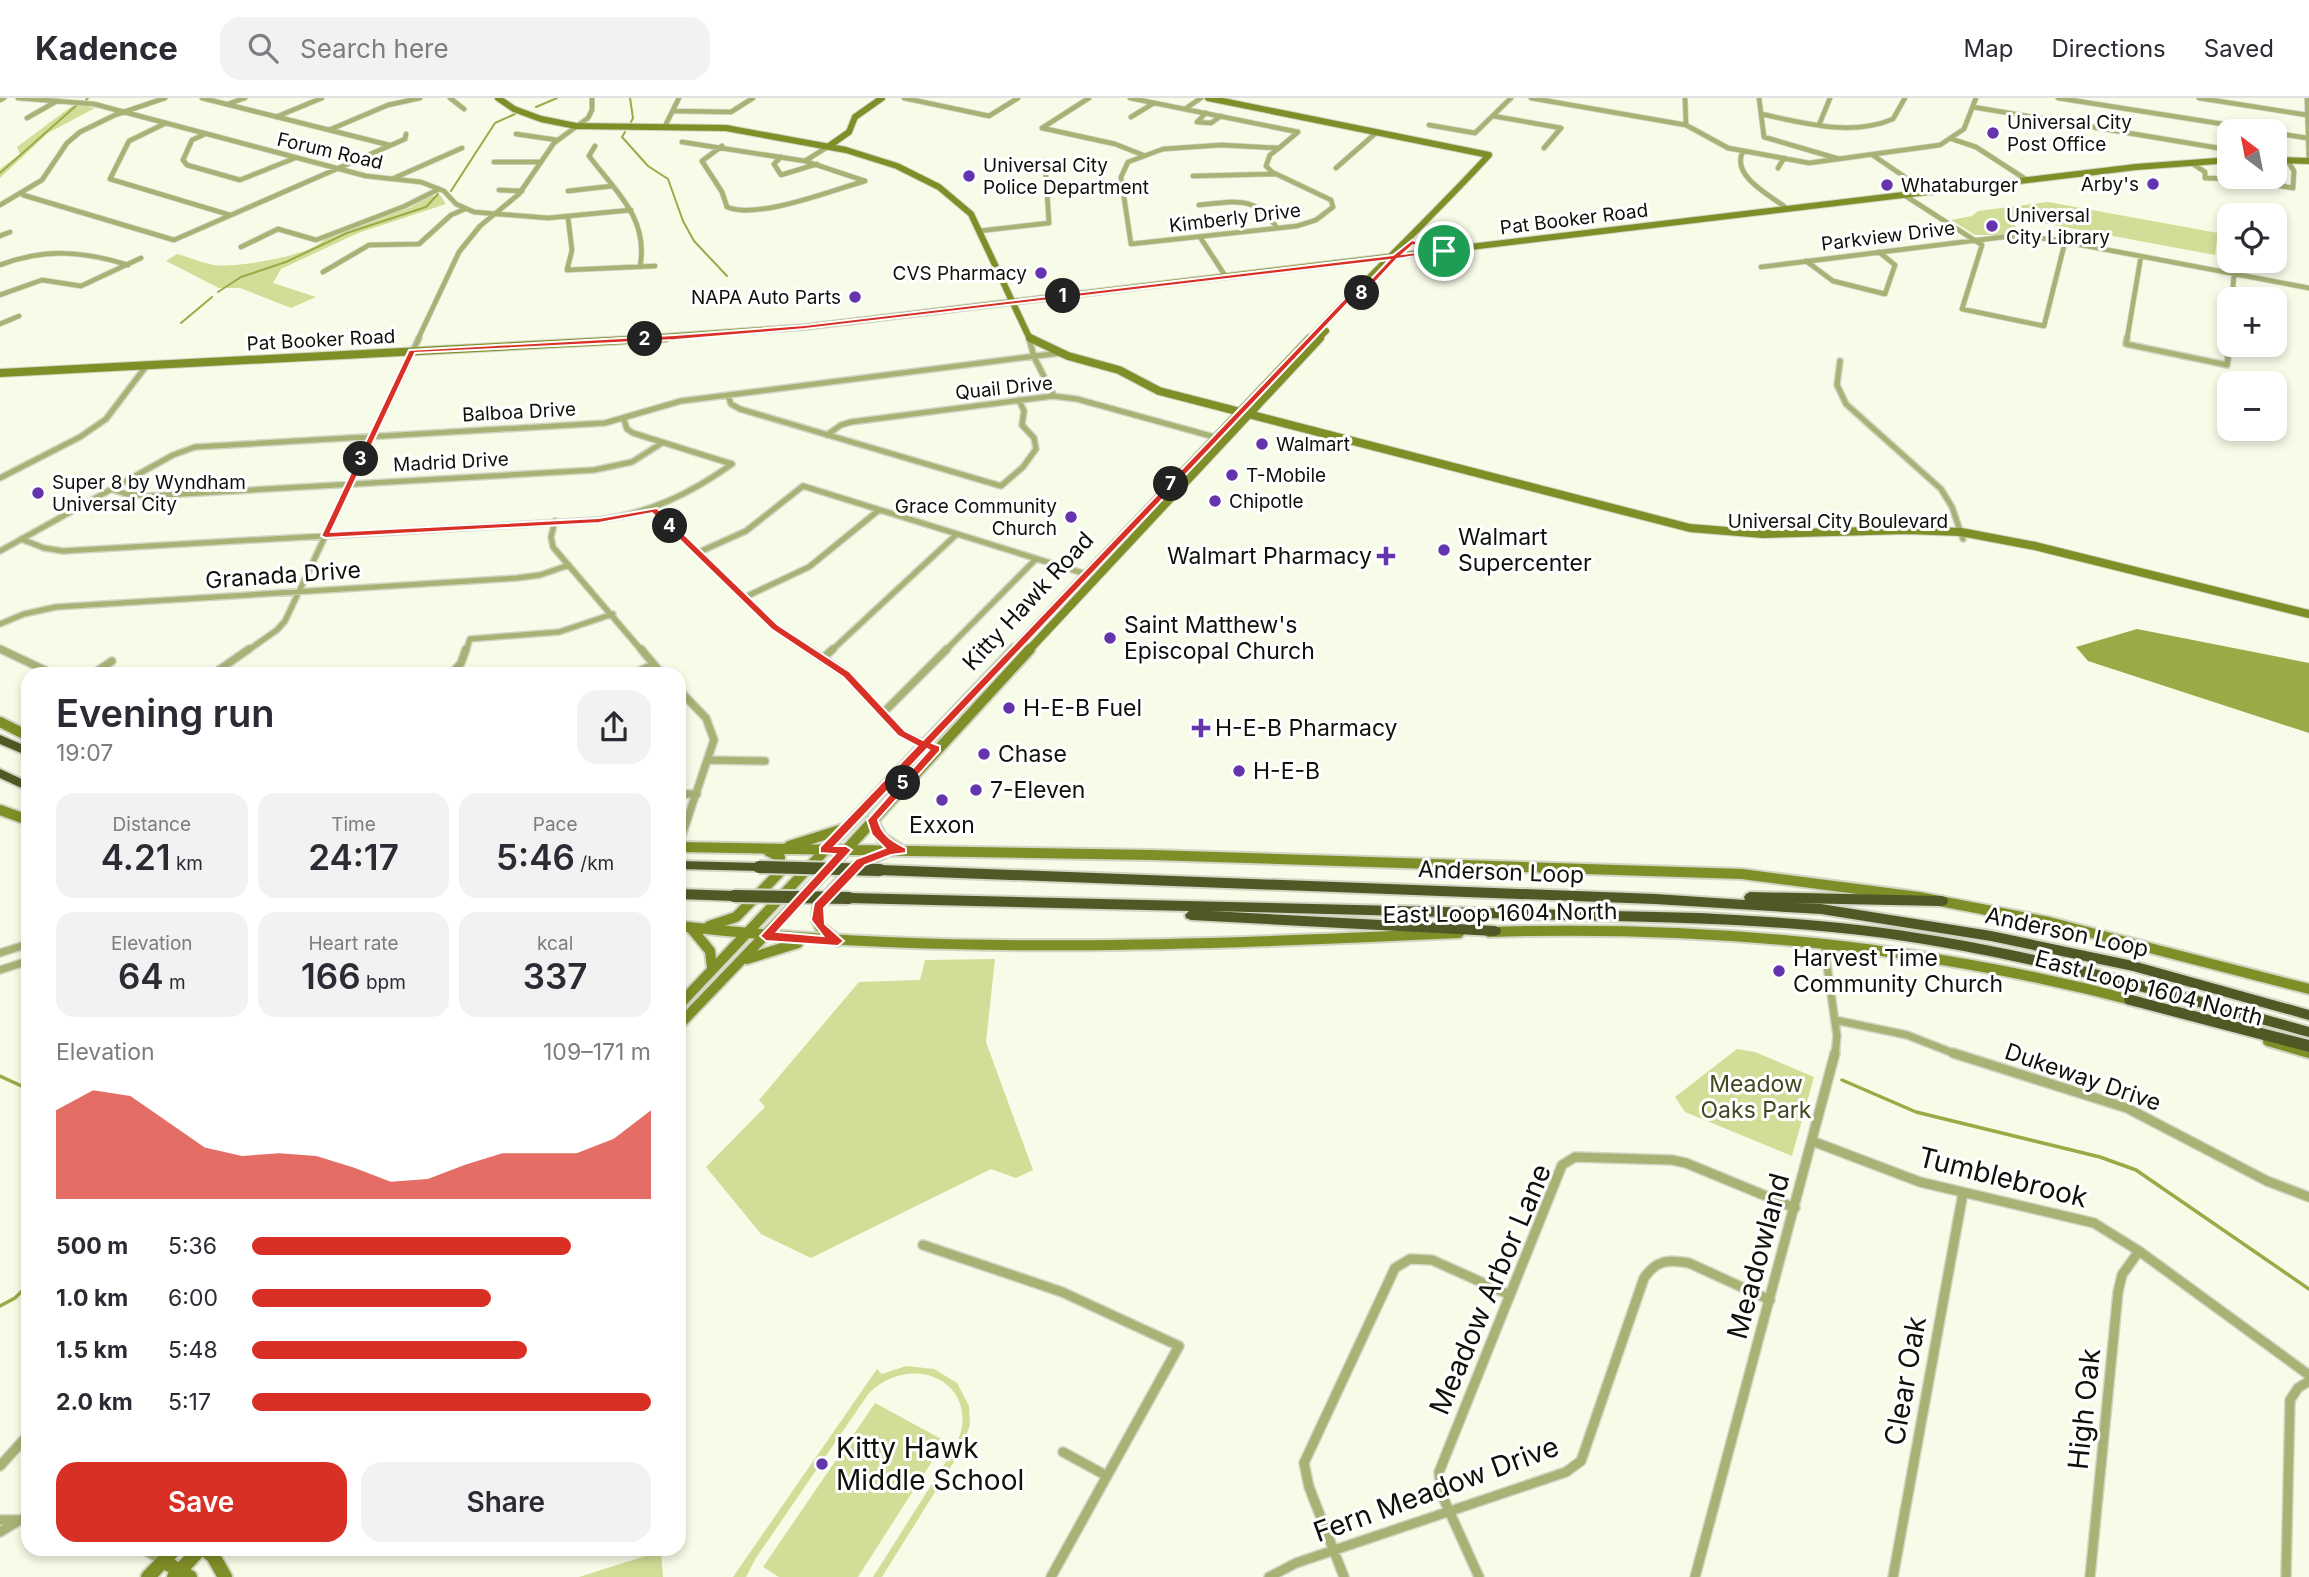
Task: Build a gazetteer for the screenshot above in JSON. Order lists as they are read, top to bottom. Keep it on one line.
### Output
{"streets":{"highway":["Anderson Loop"],"main road":["Pat Booker Road","Universal City Boulevard","Kitty Hawk Road","East Loop 1604 North"],"street":["Forum Road","Kimberly Drive","Parkview Drive","Quail Drive","Balboa Drive","Madrid Drive","Granada Drive","Dukeway Drive","Tumblebrook","Meadowland","Meadow Arbor Lane","Clear Oak","High Oak","Fern Meadow Drive"]},"crossings":[["Pat Booker Road","Kitty Hawk Road"],["Quail Drive","Kitty Hawk Road"],["Balboa Drive","Madrid Drive"],["Balboa Drive","Universal City Boulevard"],["Universal City Boulevard","Kitty Hawk Road"],["Kitty Hawk Road","East Loop 1604 North"],["East Loop 1604 North","Meadowland"],["Dukeway Drive","Meadowland"],["Tumblebrook","Meadowland"],["Tumblebrook","Clear Oak"],["Tumblebrook","High Oak"],["Meadowland","Meadow Arbor Lane"],["Meadowland","Fern Meadow Drive"],["Meadow Arbor Lane","Fern Meadow Drive"]],"parks":["Meadow Oaks Park"],"places":{"other":["Universal City Post Office","Universal City Police Department","Arby's","Whataburger","Universal City Library","CVS Pharmacy","NAPA Auto Parts","Walmart","T-Mobile","Super 8 by Wyndham Universal City","Chipotle","Grace Community Church","Walmart Supercenter","Saint Matthew's Episcopal Church","H-E-B Fuel","Chase","H-E-B","7-Eleven","Exxon","Harvest Time Community Church","Kitty Hawk Middle School"],"health":["Walmart Pharmacy","H-E-B Pharmacy"]},"north":"top left","page":{"header":"Kadence","search":"Search here","nav":["Map","Directions","Saved"],"map_buttons":["+","−"],"pins":["8","1","2","3","7","4","5"],"heading":["Evening run","19:07"],"stats":[["Distance","4.21 km"],["Time","24:17"],["Pace","5:46 /km"],["Elevation","64 m"],["Heart rate","166 bpm"],["kcal","337"]],"chart":["Elevation","109–171 m"],"list":[{"name":"500 m","note":"5:36"},{"name":"1.0 km","note":"6:00"},{"name":"1.5 km","note":"5:48"},{"name":"2.0 km","note":"5:17"}],"buttons":["Save","Share"]}}
